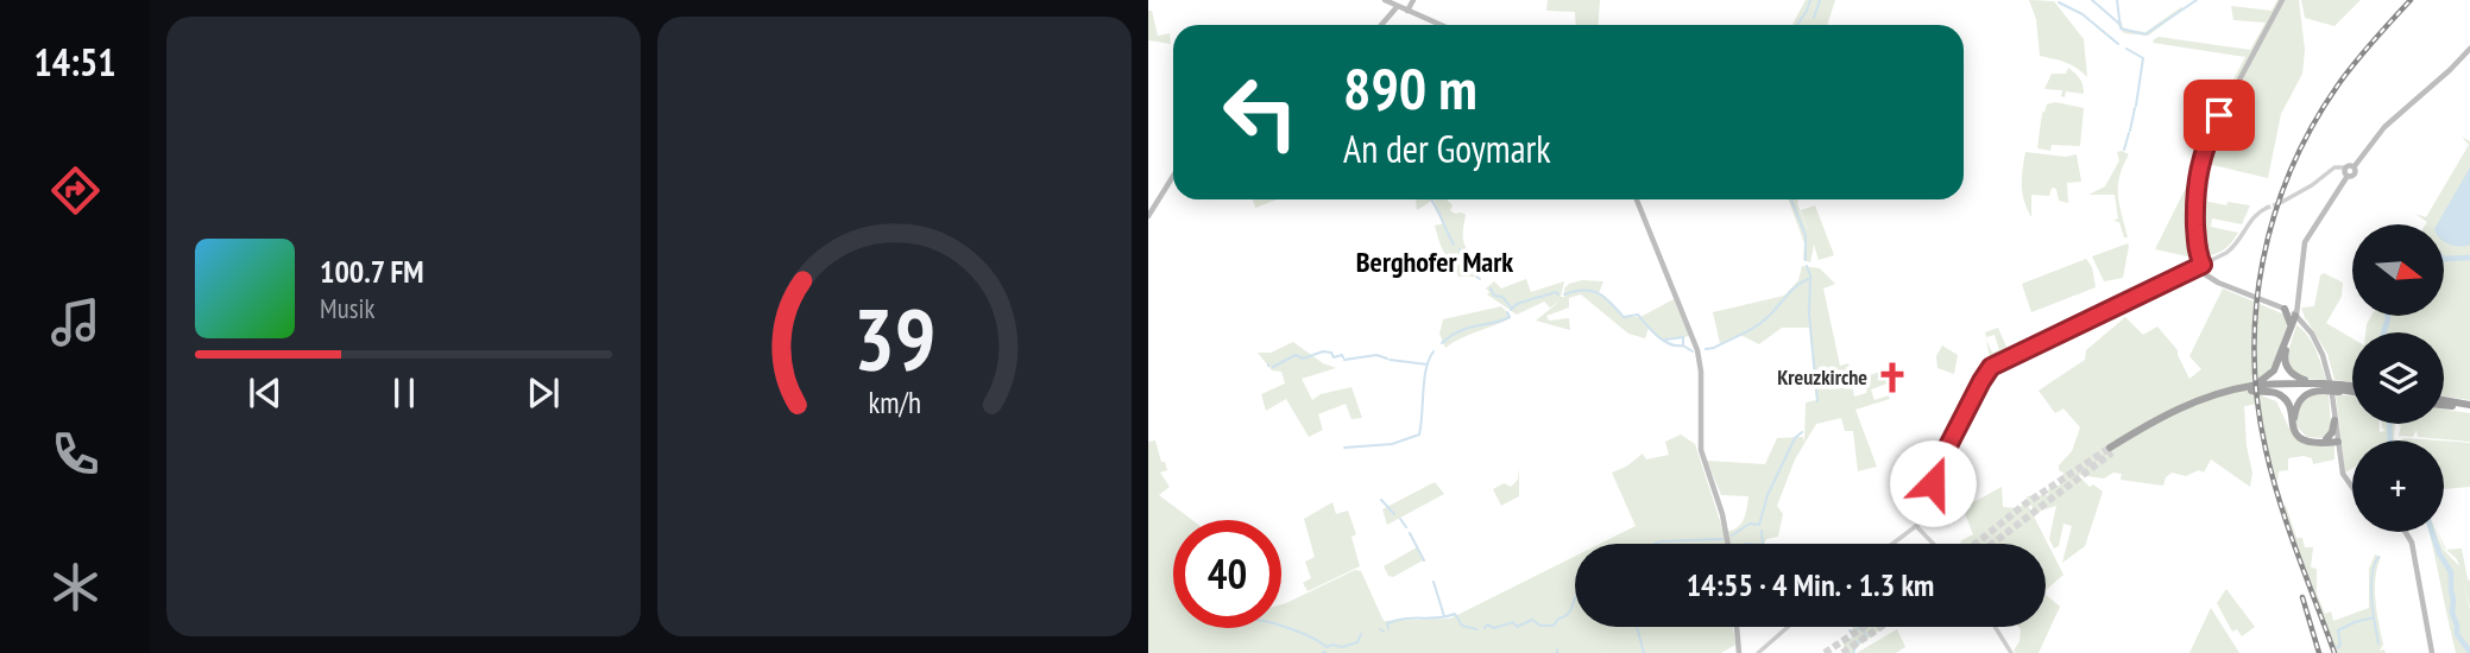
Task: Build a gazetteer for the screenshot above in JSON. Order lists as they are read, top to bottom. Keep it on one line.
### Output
{"districts":["Berghofer Mark"],"places":{"church":["Kreuzkirche"]},"north":"right","page":{"tabs":"14:51","turn":["890 m","An der Goymark"],"map_buttons":"+","song":["100.7 FM","Musik"],"limit":"40","trip":"14:55 · 4 Min. · 1.3 km","gauge":["39","km/h"]}}
